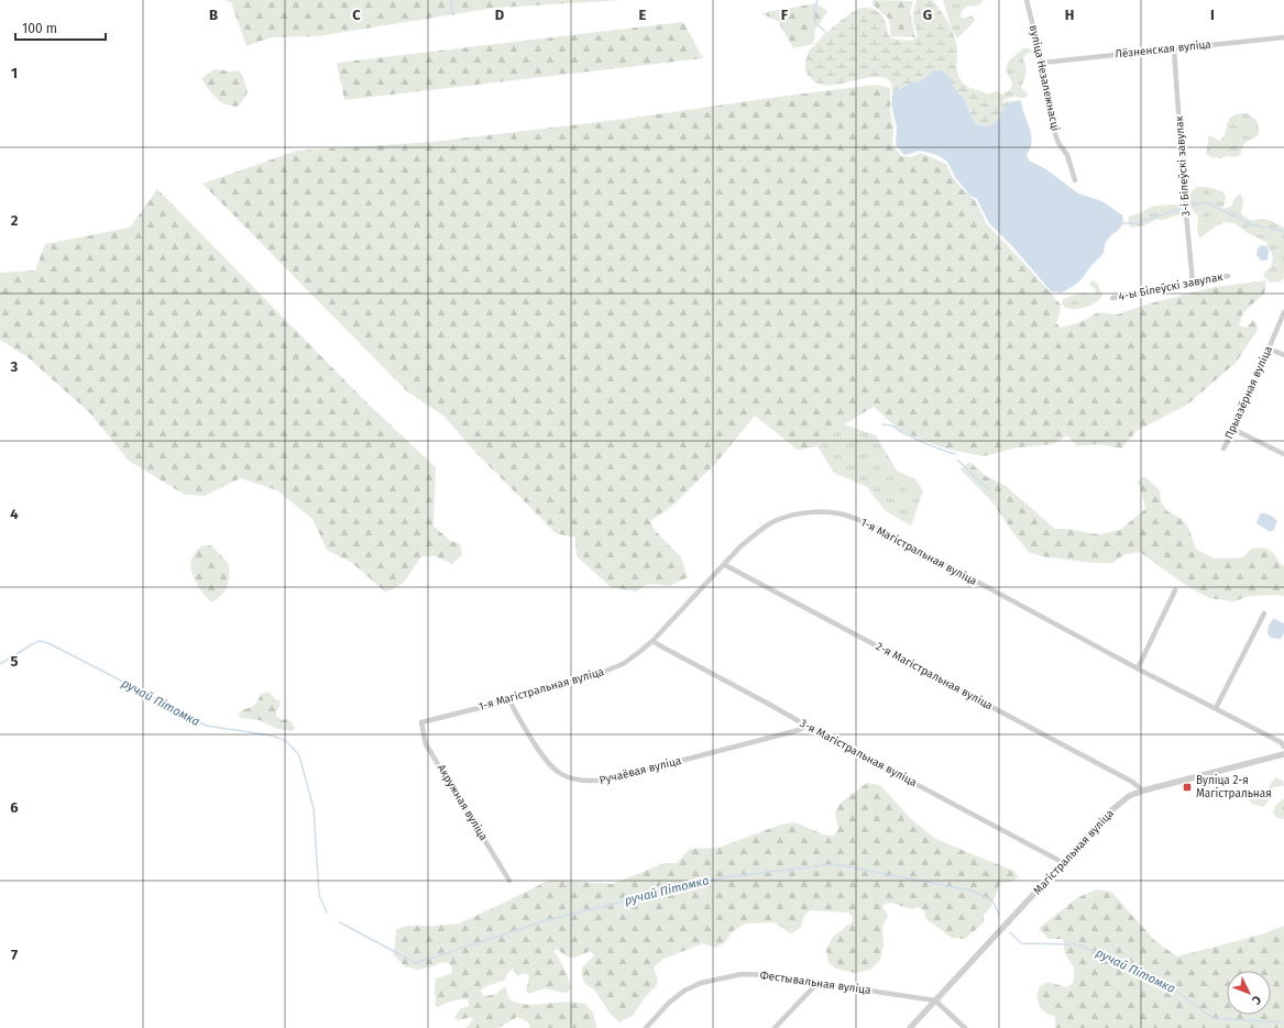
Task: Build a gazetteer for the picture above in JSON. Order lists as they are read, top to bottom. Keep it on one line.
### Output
{"streets":{"street":["Лёзненская вуліца","вуліца Незалежнасці","3-і Білеўскі завулак","4-ы Білеўскі завулак","Прыазёрная вуліца","1-я Магістральная вуліца","2-я Магістральная вуліца","3-я Магістральная вуліца","Ручаёвая вуліца","Акружная вуліца","Магістральная вуліца","Фестывальная вуліца"]},"crossings":[["Лёзненская вуліца","вуліца Незалежнасці"],["Лёзненская вуліца","3-і Білеўскі завулак"],["3-і Білеўскі завулак","4-ы Білеўскі завулак"],["1-я Магістральная вуліца","2-я Магістральная вуліца"],["1-я Магістральная вуліца","3-я Магістральная вуліца"],["1-я Магістральная вуліца","Ручаёвая вуліца"],["1-я Магістральная вуліца","Акружная вуліца"],["2-я Магістральная вуліца","Магістральная вуліца"],["3-я Магістральная вуліца","Ручаёвая вуліца"],["3-я Магістральная вуліца","Магістральная вуліца"],["Магістральная вуліца","Фестывальная вуліца"]],"water":["ручай Пітомка"],"places":{"transit":["Вуліца 2-я Магістральная"]},"scale_bar":"100 m","north":"bottom right","grid":{"columns":["B","C","D","E","F","G","H","I"],"rows":["1","2","3","4","5","6","7"]}}
